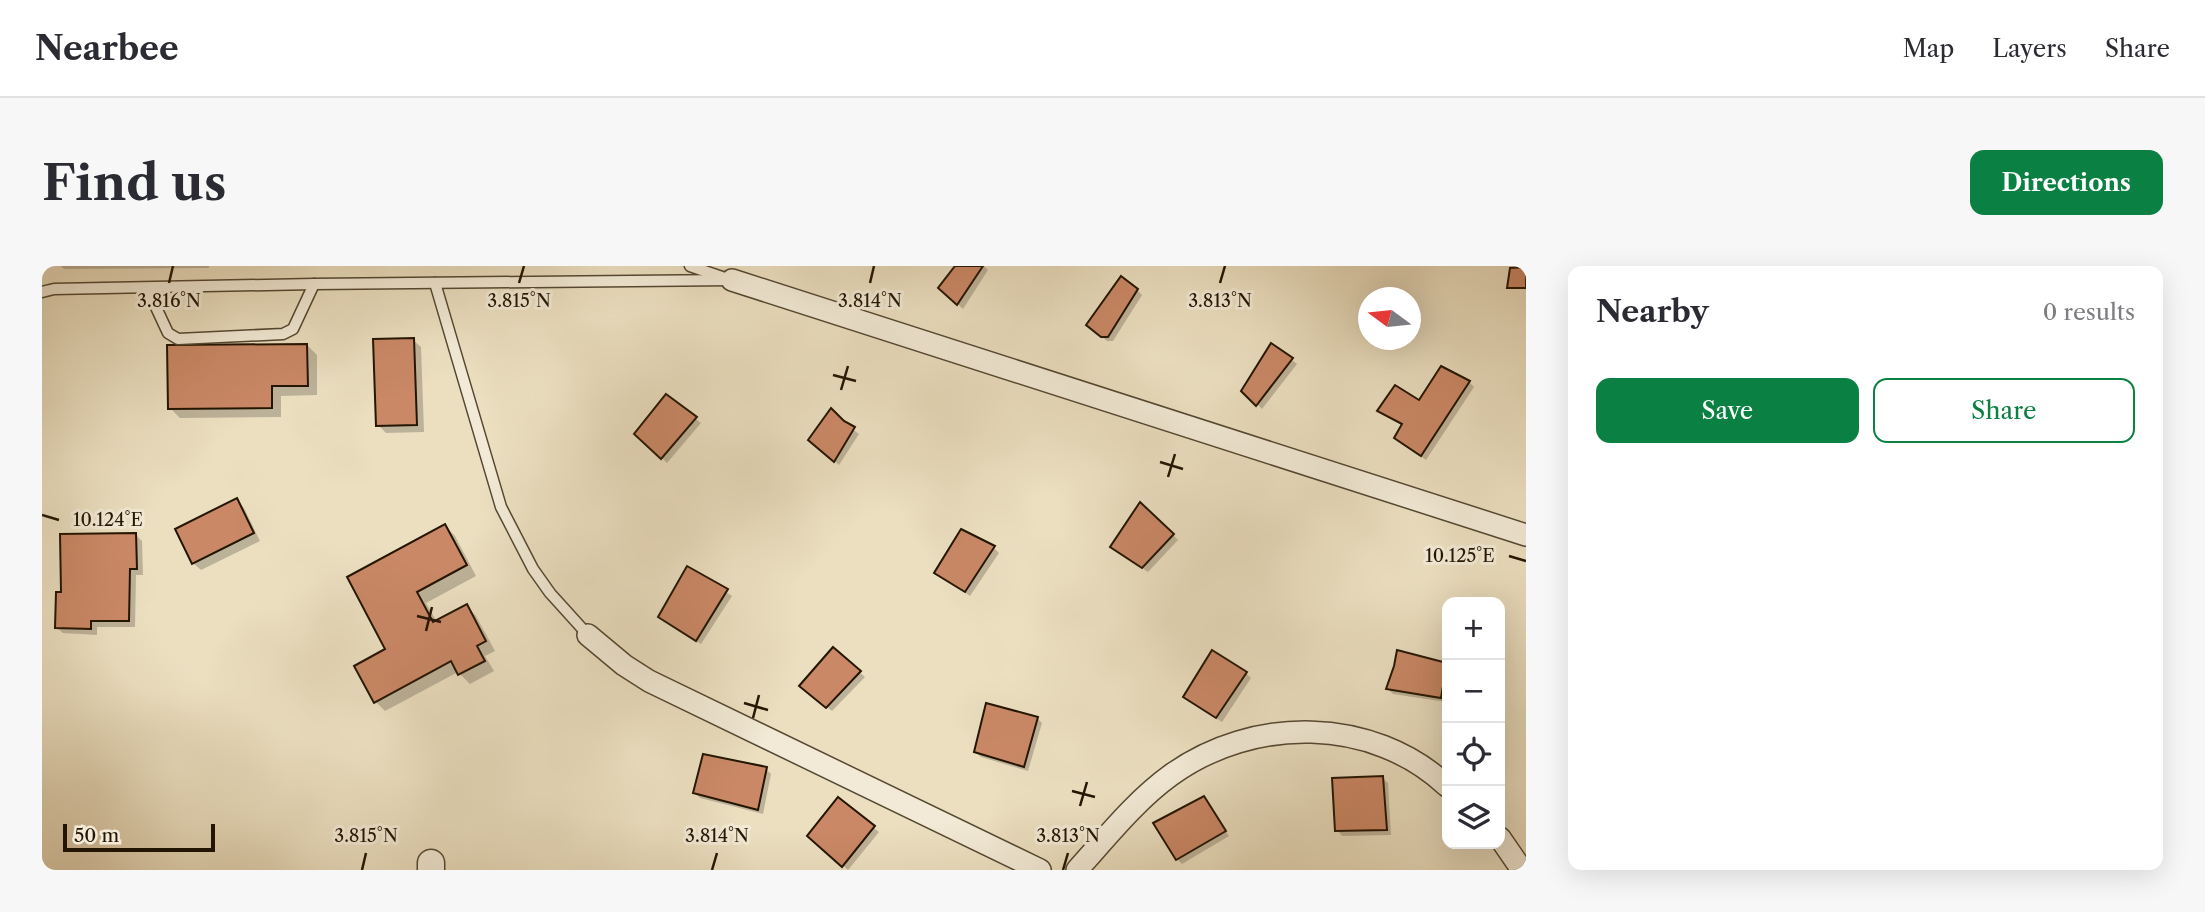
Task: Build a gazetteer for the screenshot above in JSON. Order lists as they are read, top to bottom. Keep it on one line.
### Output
{"scale_bar":"50 m","north":"left","page":{"header":"Nearbee","nav":["Map","Layers","Share"],"buttons":["Directions",["Save","Share"]],"title":"Find us","heading":["Nearby","0 results"],"map_buttons":["+","−"],"scale":"50 m"},"coordinates":["3.816°N","3.815°N","3.814°N","3.813°N","10.124°E","10.125°E"]}
